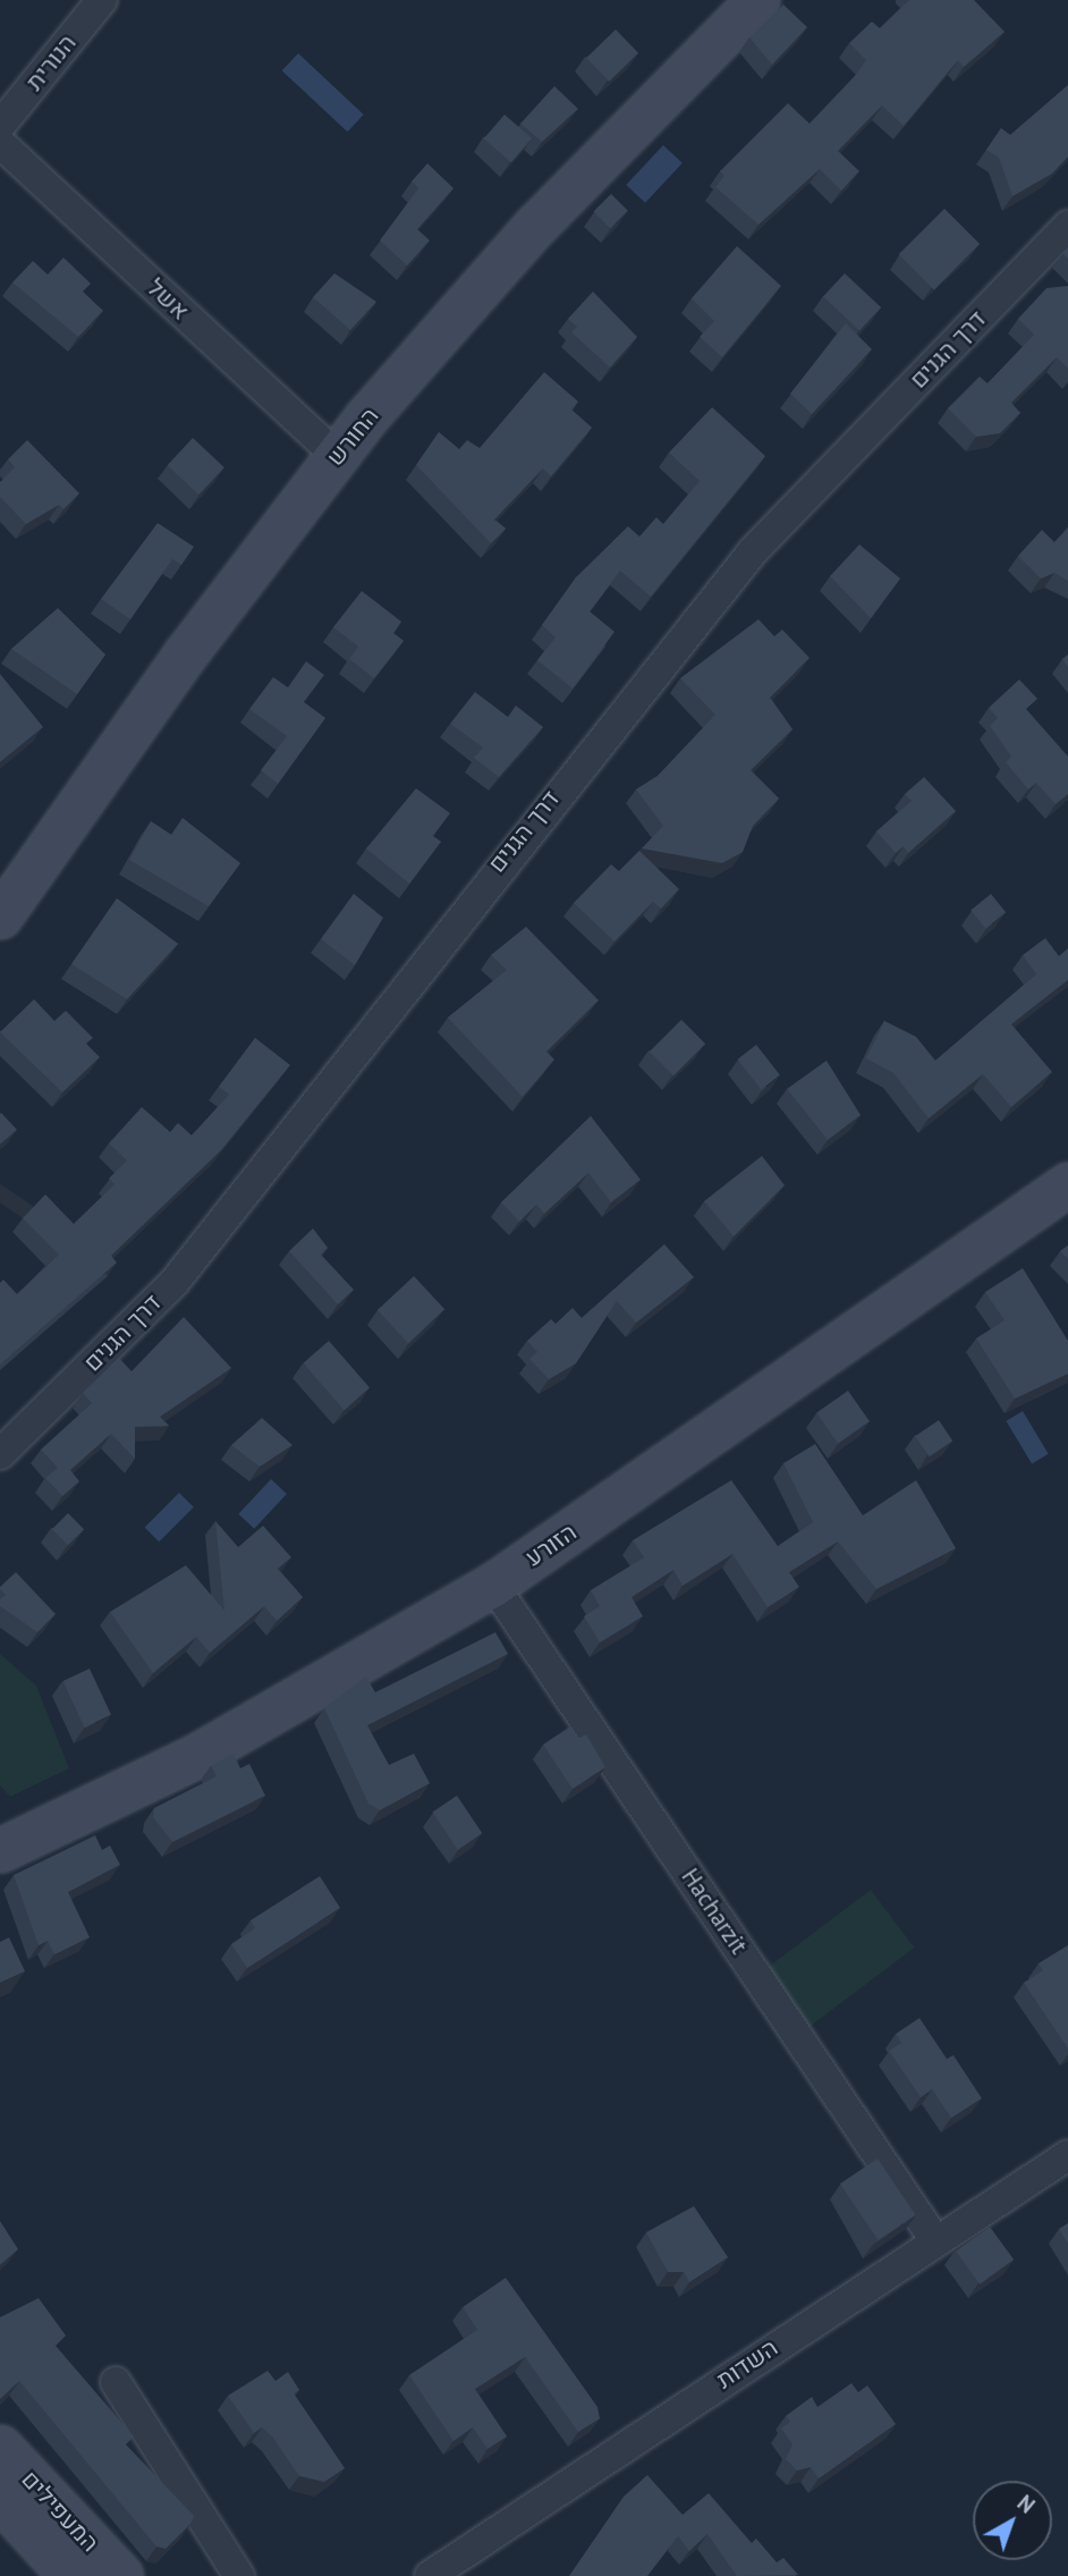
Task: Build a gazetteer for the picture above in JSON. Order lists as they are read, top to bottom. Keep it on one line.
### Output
{"streets":{"street":["הנורית","אשל","דרך הגנים","החורש","הזורע","Hacharzit","השדות","המעפילים"]},"crossings":[["אשל","החורש"],["הזורע","Hacharzit"],["Hacharzit","השדות"]],"north":"top right"}
